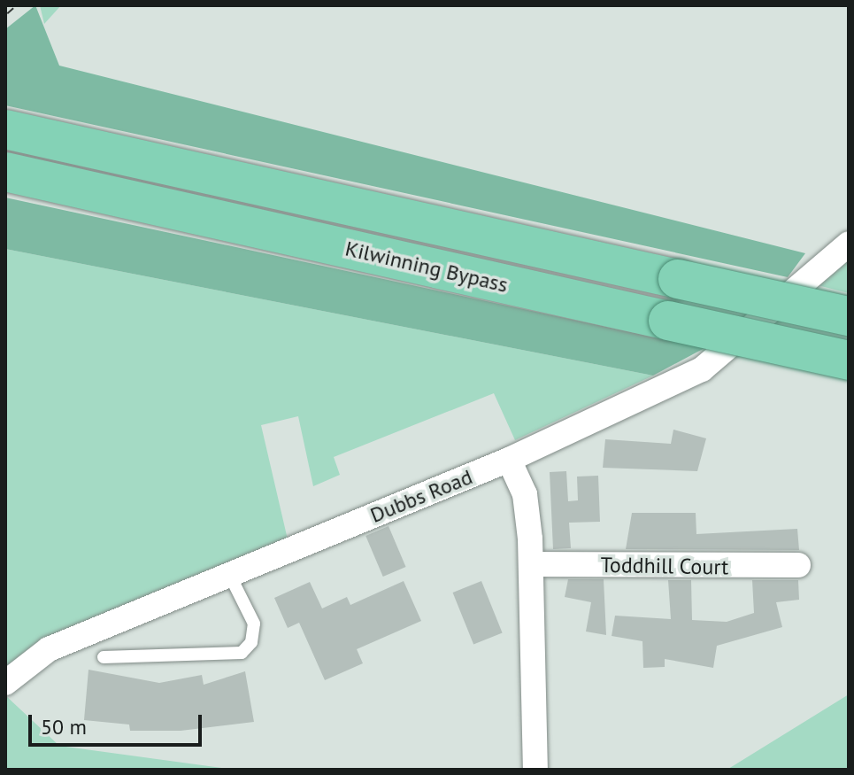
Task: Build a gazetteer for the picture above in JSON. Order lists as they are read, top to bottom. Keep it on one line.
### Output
{"streets":{"highway":["Kilwinning Bypass"],"street":["Dubbs Road","Toddhill Court"]},"scale_bar":"50 m"}
